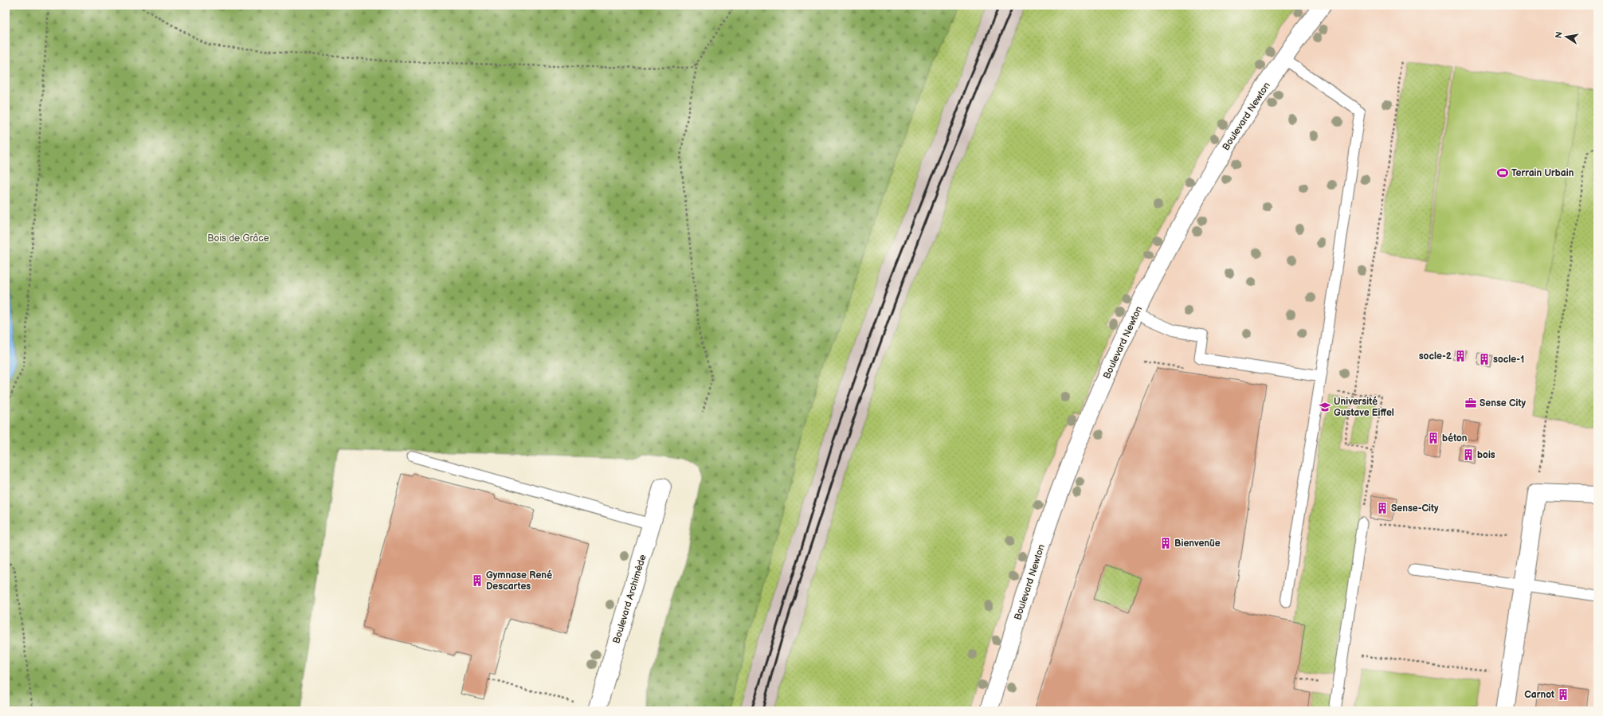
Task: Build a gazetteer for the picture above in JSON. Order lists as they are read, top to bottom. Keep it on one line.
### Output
{"streets":{"street":["Boulevard Newton","Boulevard Archimède"]},"parks":["Bois de Grâce"],"places":{"sports":["Terrain Urbain"],"building":["socle-2","socle-1","béton","bois","Sense-City","Bienvenüe","Gymnase René Descartes","Carnot"],"office":["Sense City"],"school or university":["Université Gustave Eiffel"]},"north":"left"}
